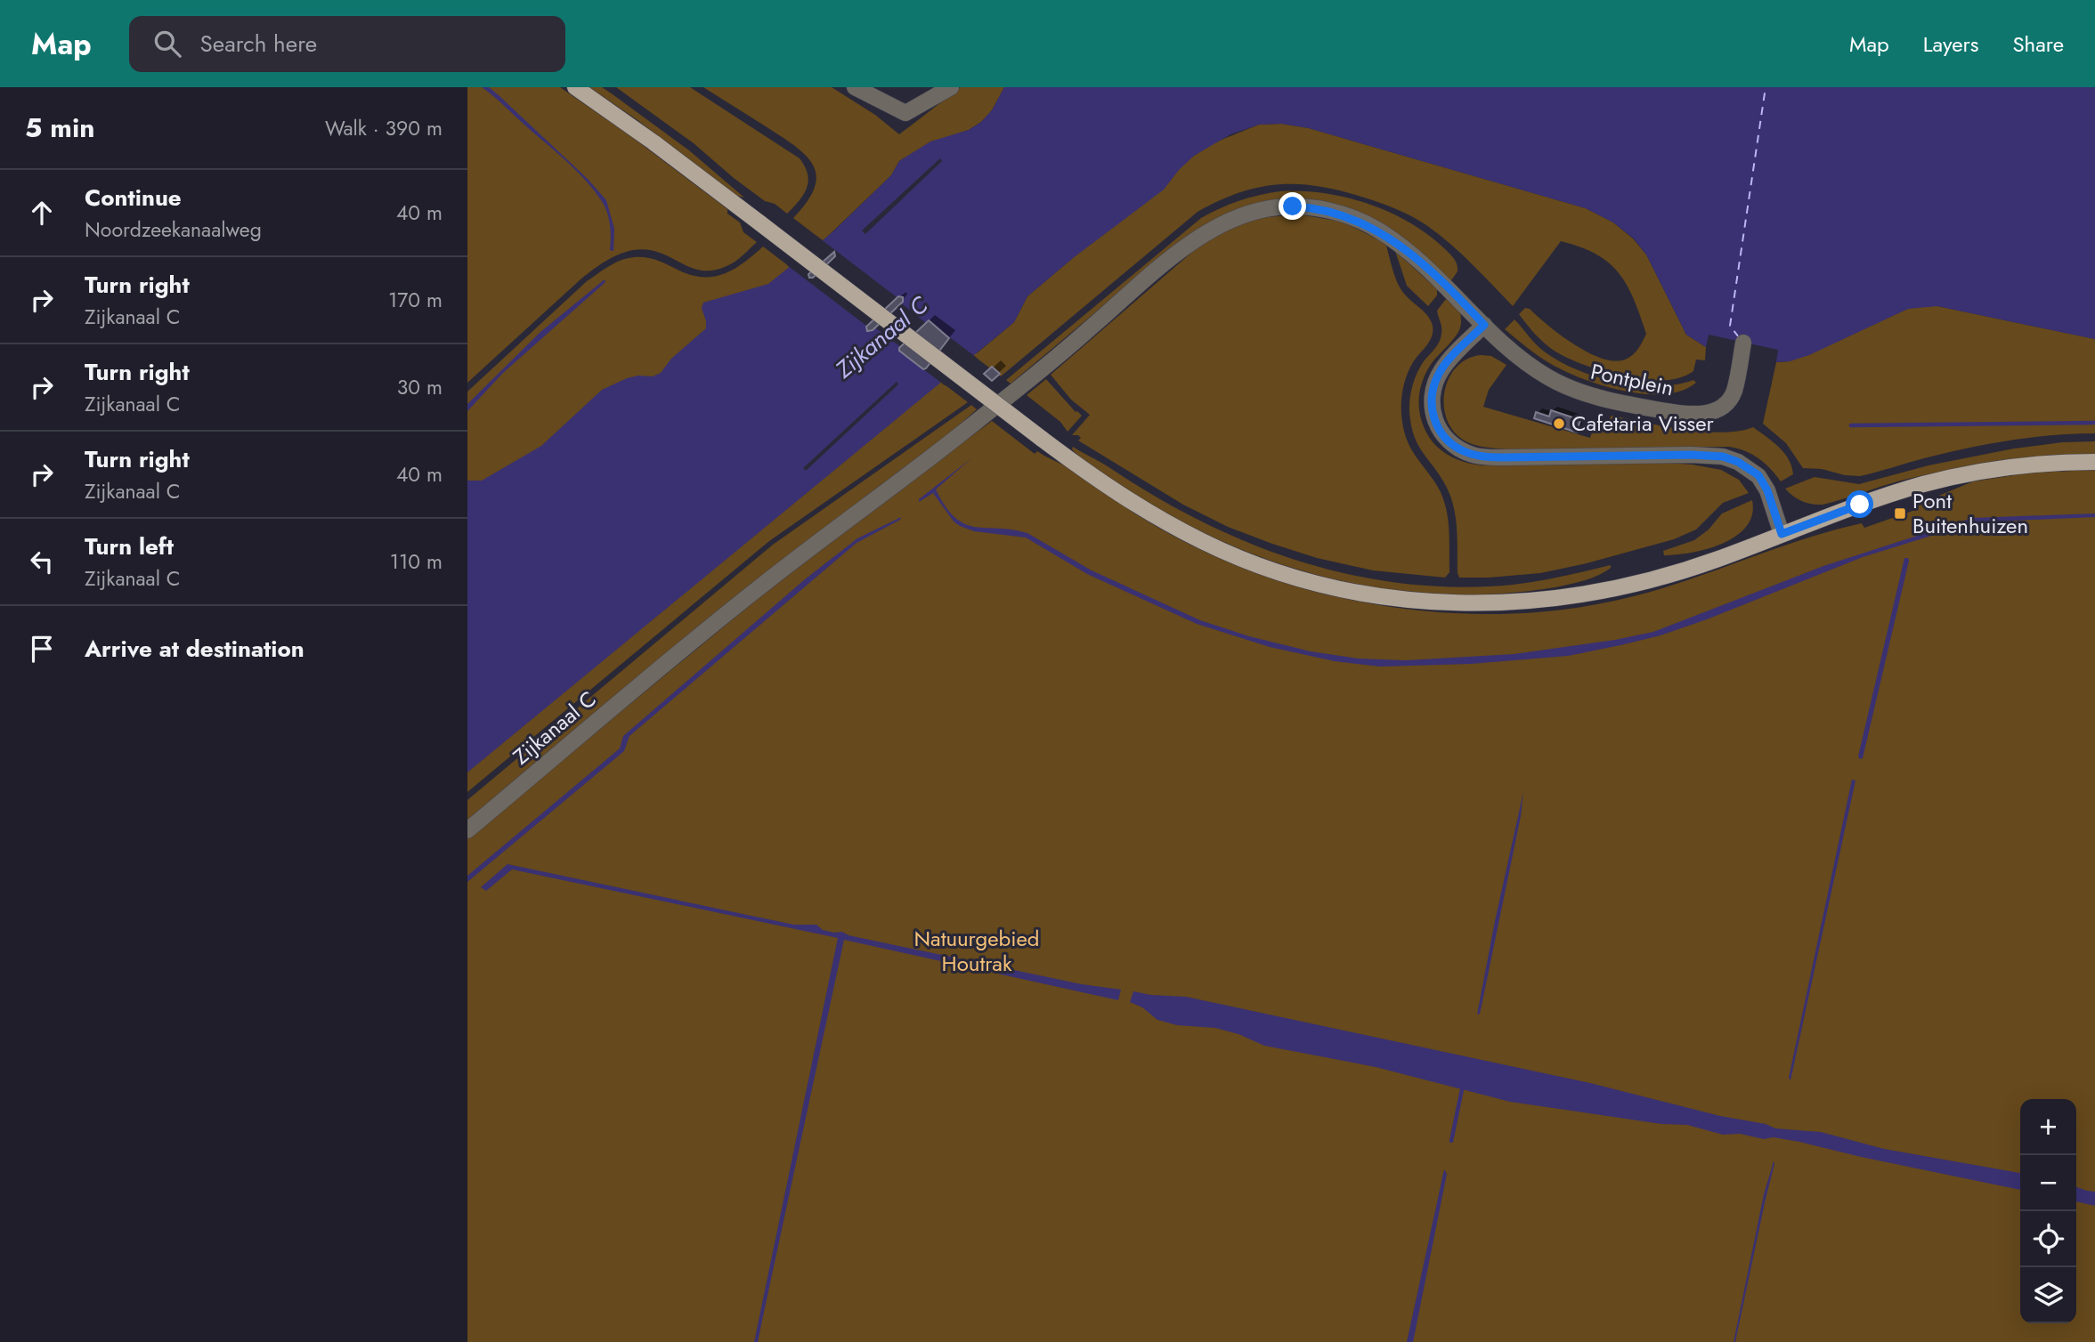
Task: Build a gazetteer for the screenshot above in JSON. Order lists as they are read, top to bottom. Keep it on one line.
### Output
{"streets":{"street":["Pontplein","Zijkanaal C"]},"crossings":[["Pontplein","Zijkanaal C"]],"water":["Zijkanaal C"],"parks":["Natuurgebied Houtrak"],"places":{"other":["Cafetaria Visser"],"transit":["Pont Buitenhuizen"]},"page":{"header":"Map","search":"Search here","nav":["Map","Layers","Share"],"heading":["5 min","Walk · 390 m"],"list":[["Continue","Noordzeekanaalweg","40 m"],["Turn right","Zijkanaal C","170 m"],["Turn right","Zijkanaal C","30 m"],["Turn right","Zijkanaal C","40 m"],["Turn left","Zijkanaal C","110 m"],"Arrive at destination"],"map_buttons":["+","−"]}}
